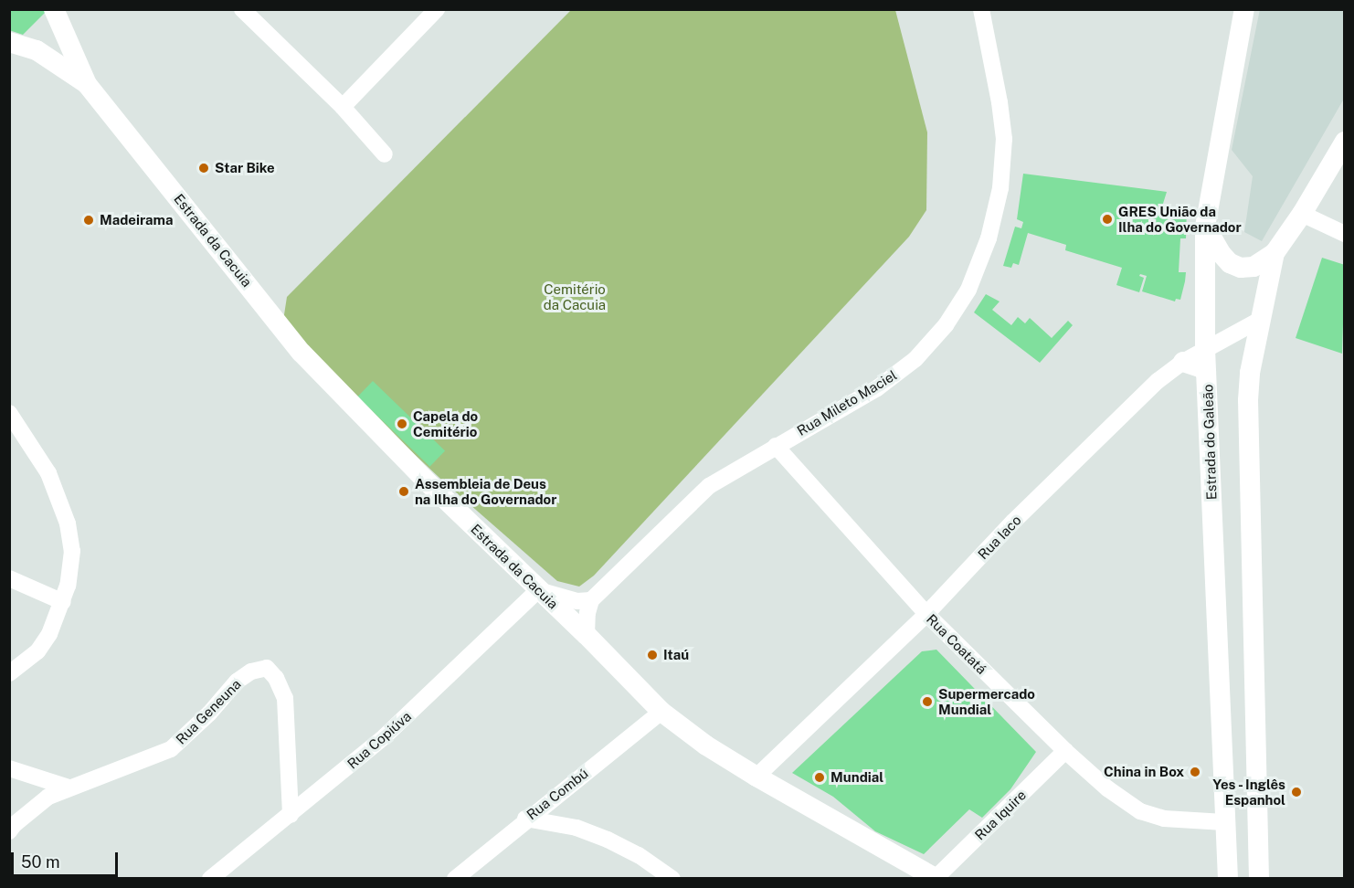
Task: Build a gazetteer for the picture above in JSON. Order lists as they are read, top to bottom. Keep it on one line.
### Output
{"streets":{"main road":["Estrada da Cacuia","Estrada do Galeão"],"street":["Rua Mileto Maciel","Rua Iaco","Rua Coatatá","Rua Geneuna","Rua Copiúva","Rua Combú","Rua Iquire"]},"crossings":[["Estrada da Cacuia","Rua Iaco"],["Estrada da Cacuia","Rua Copiúva"],["Estrada da Cacuia","Rua Combú"],["Estrada da Cacuia","Rua Iquire"],["Rua Mileto Maciel","Rua Coatatá"],["Estrada do Galeão","Rua Iaco"],["Estrada do Galeão","Rua Coatatá"],["Rua Iaco","Rua Coatatá"],["Rua Coatatá","Rua Iquire"],["Rua Geneuna","Rua Copiúva"]],"parks":["Cemitério da Cacuia"],"places":["Star Bike","GRES União da Ilha do Governador","Madeirama","Capela do Cemitério","Assembleia de Deus na Ilha do Governador","Itaú","Supermercado Mundial","China in Box","Mundial","Yes - Inglês Espanhol"],"scale_bar":"50 m"}
